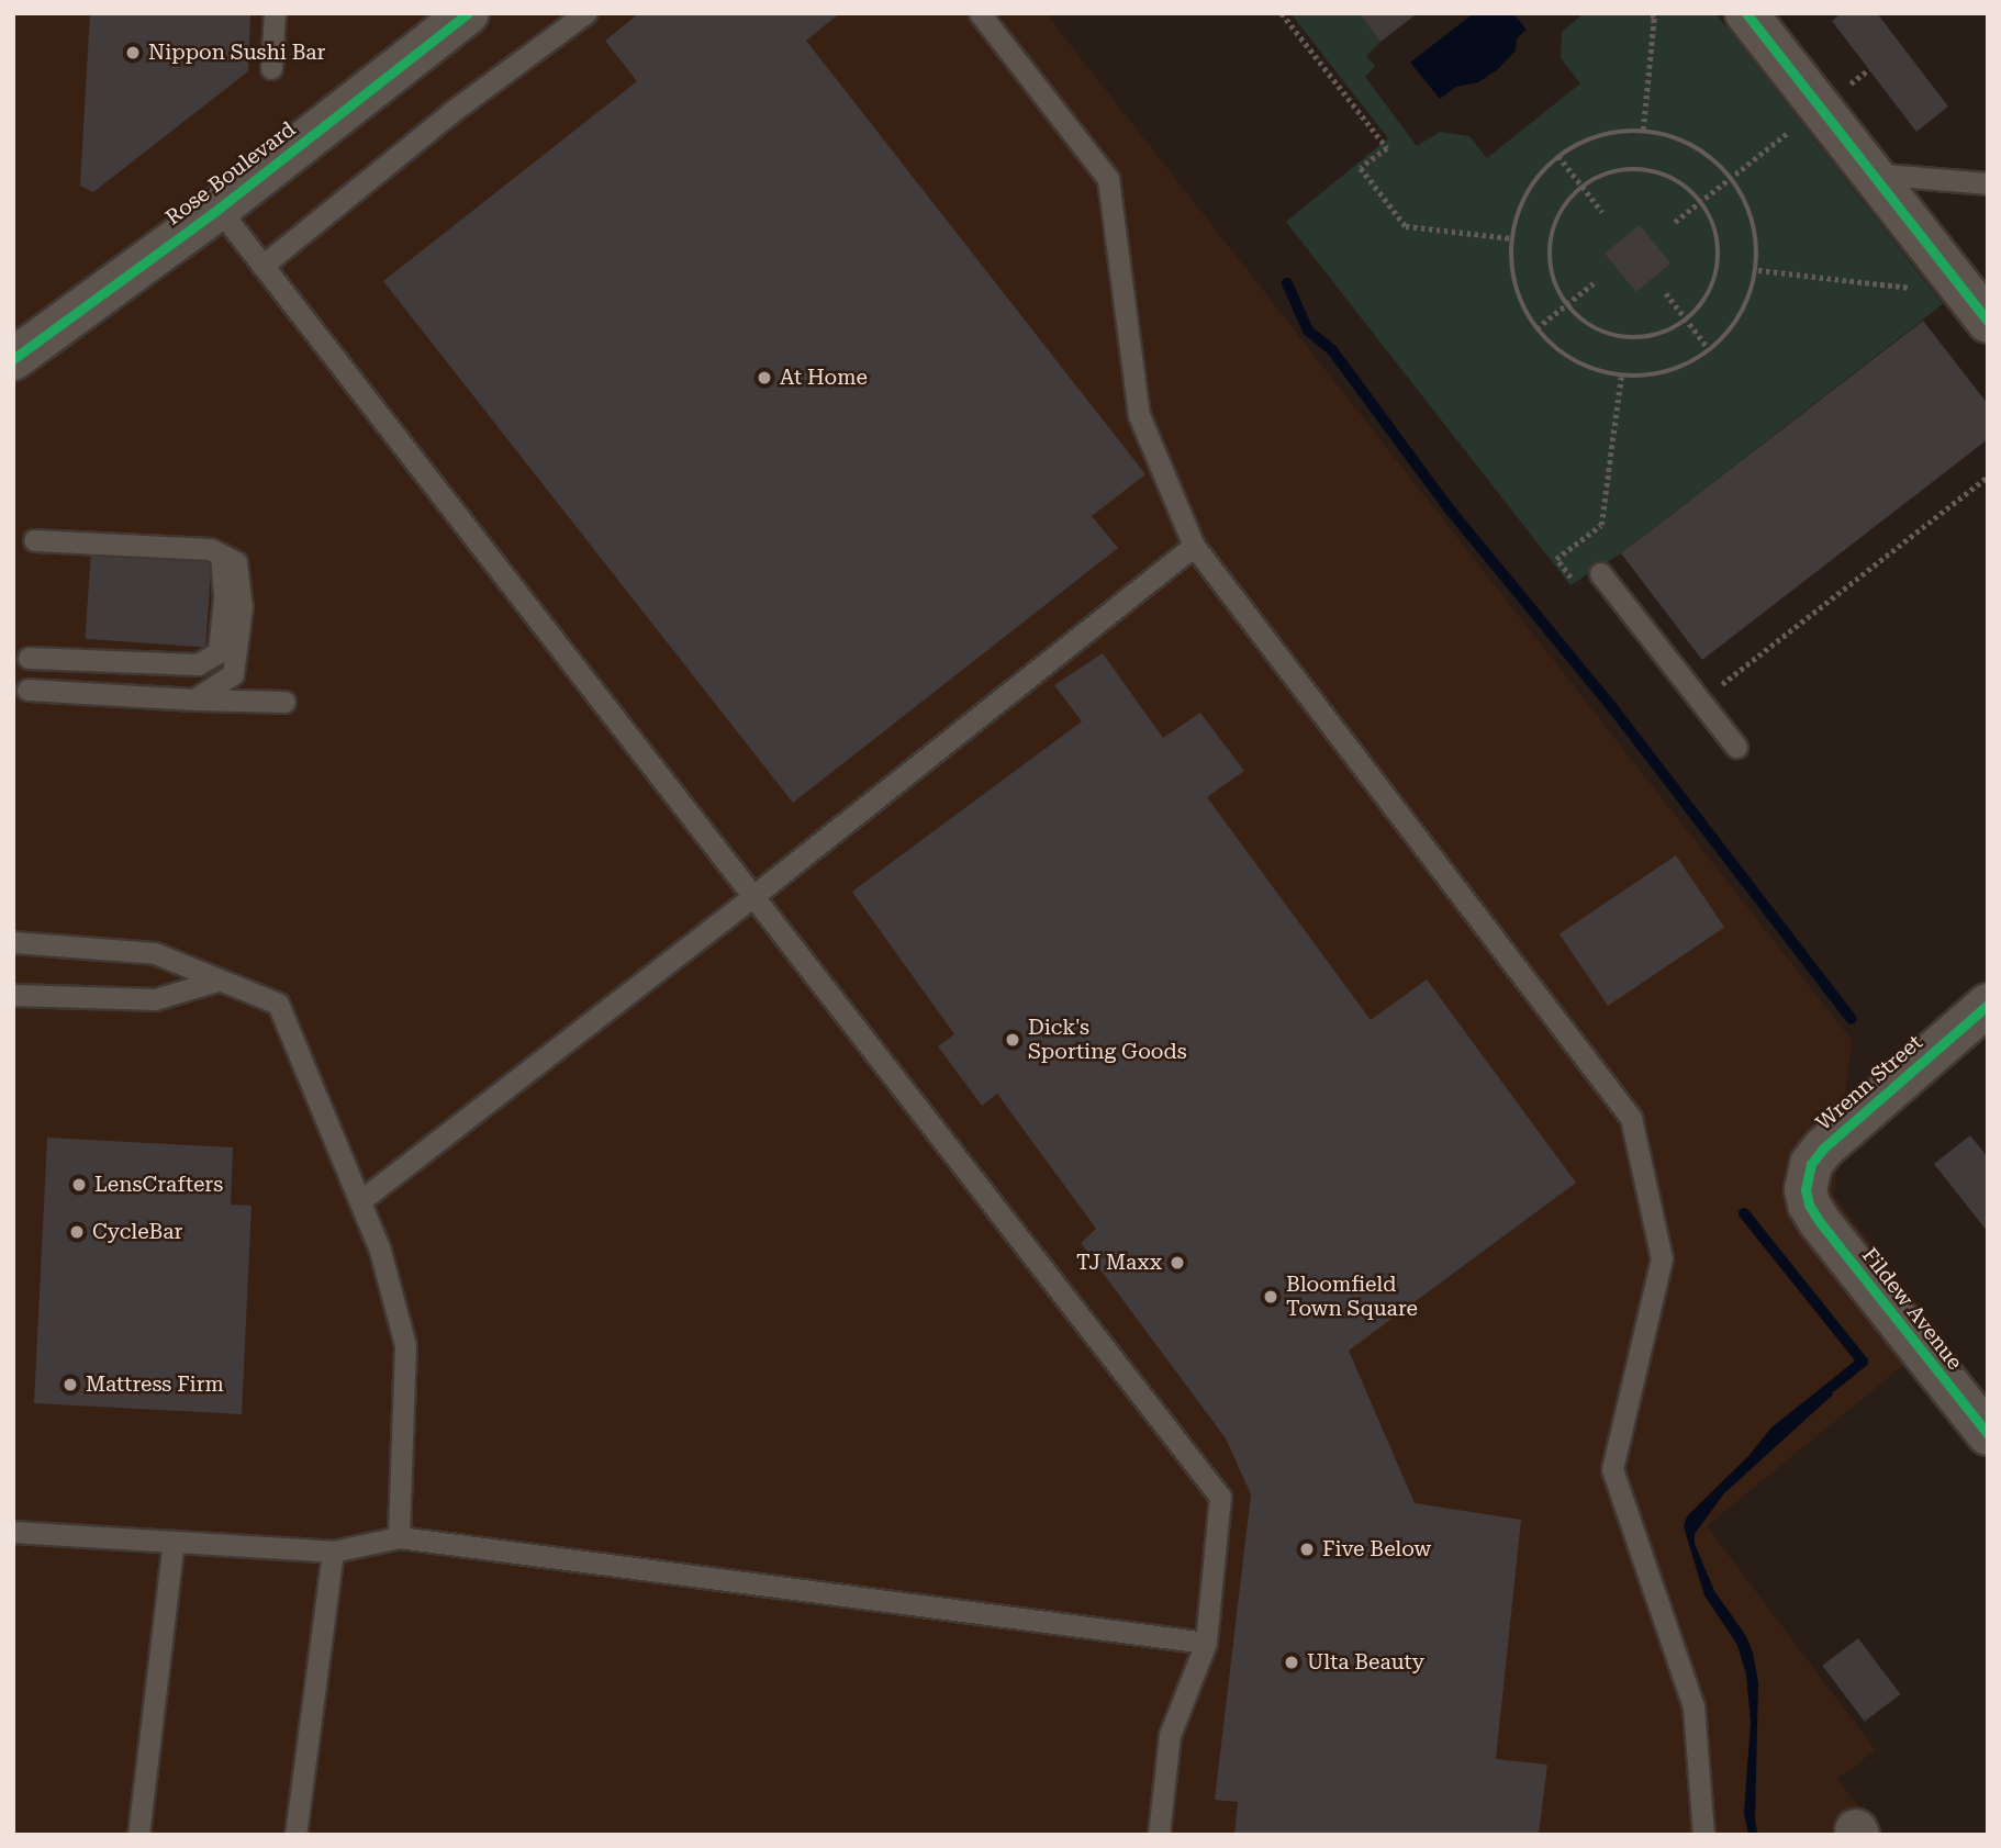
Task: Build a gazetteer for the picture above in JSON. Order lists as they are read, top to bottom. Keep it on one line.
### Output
{"streets":{"street":["Rose Boulevard","Wrenn Street","Fildew Avenue"]},"crossings":[["Wrenn Street","Fildew Avenue"]],"places":["Nippon Sushi Bar","At Home","Dick's Sporting Goods","LensCrafters","CycleBar","TJ Maxx","Bloomfield Town Square","Mattress Firm","Five Below","Ulta Beauty"]}
